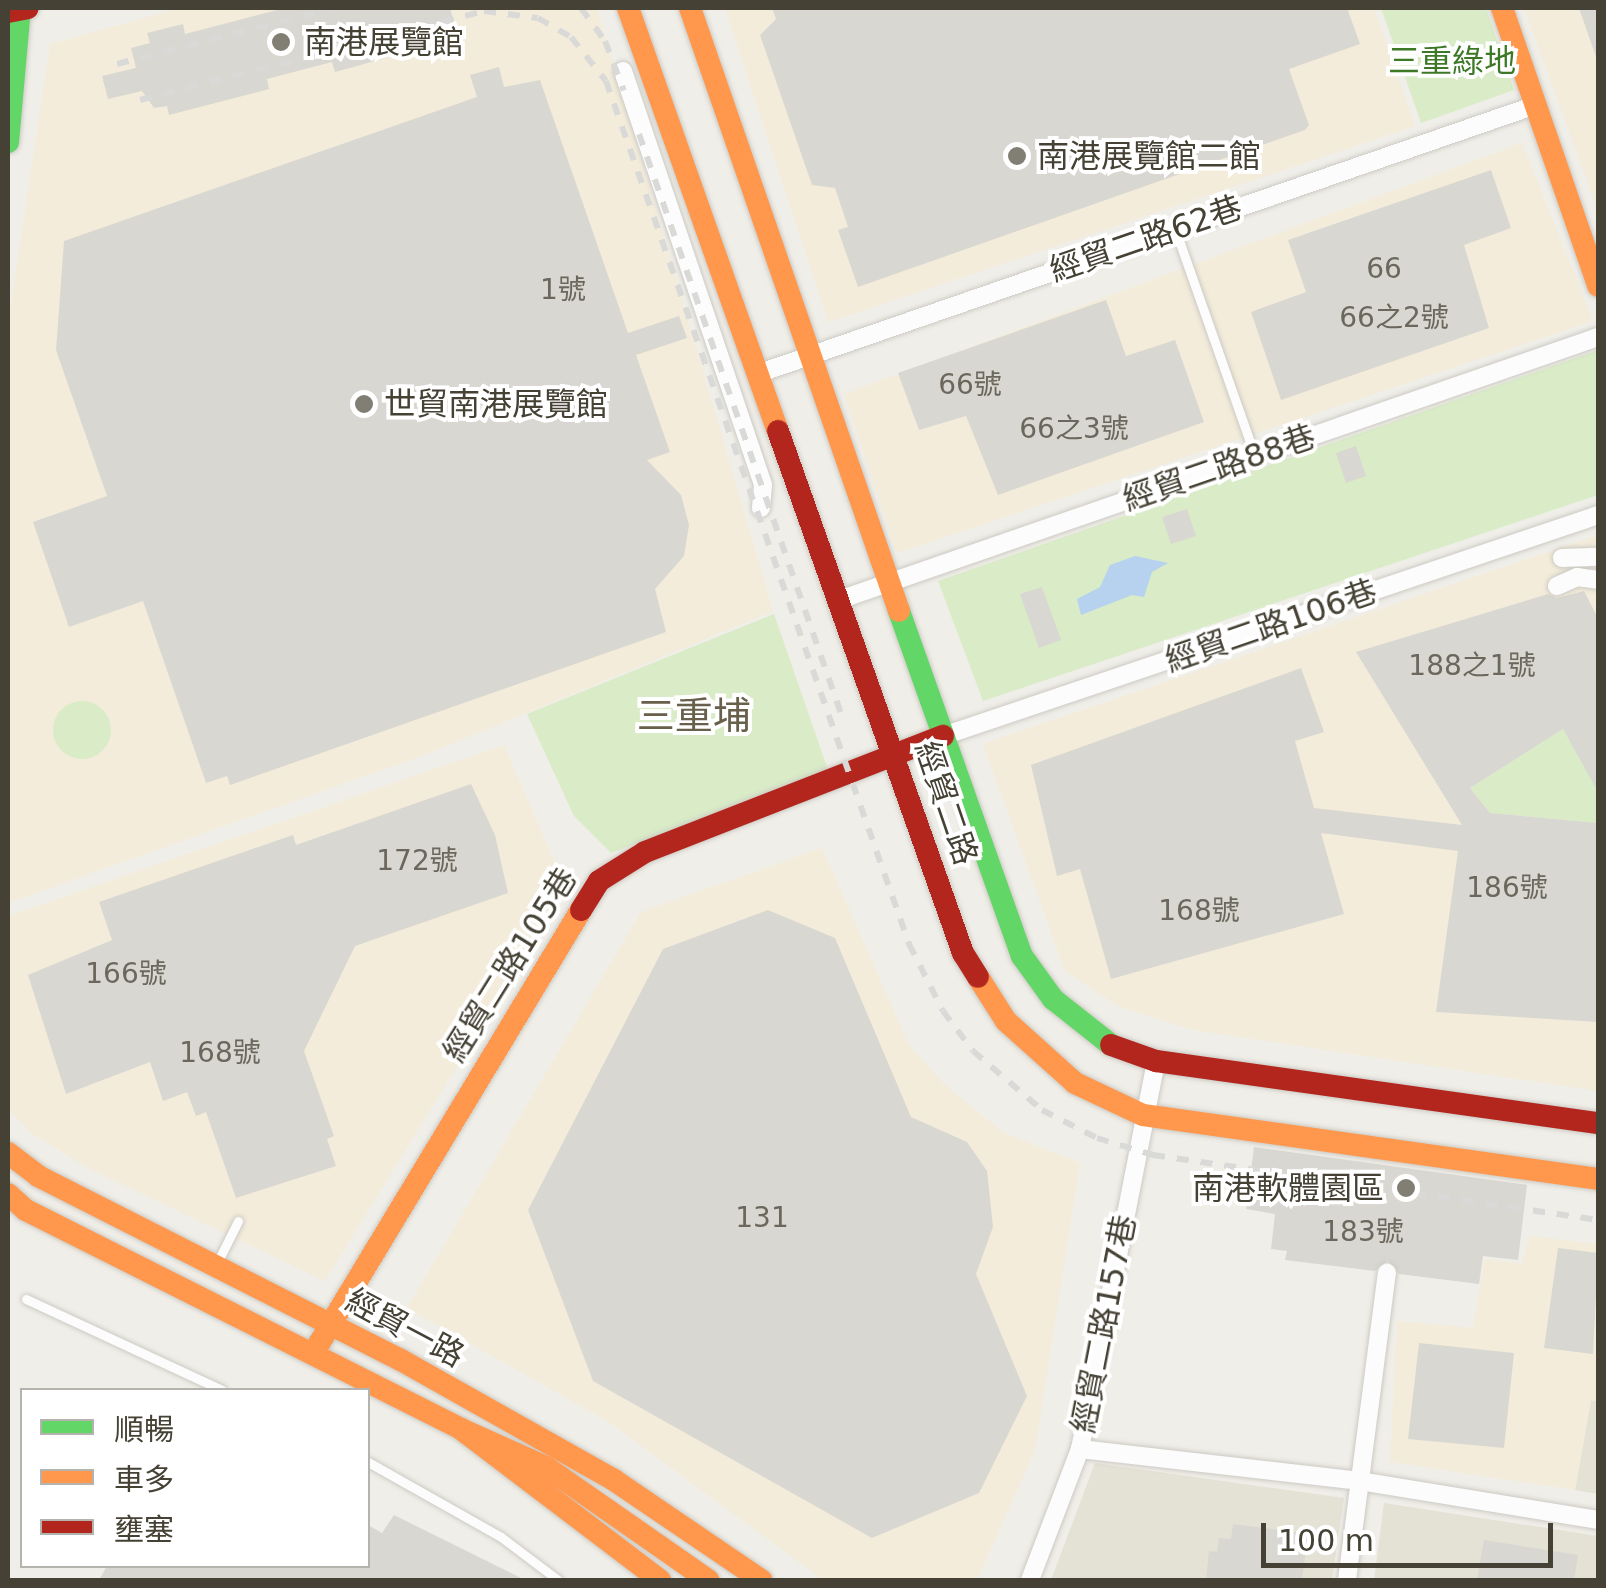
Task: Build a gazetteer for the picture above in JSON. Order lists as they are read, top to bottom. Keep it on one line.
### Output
{"streets":{"main road":["經貿二路","經貿二路105巷","經貿一路"],"street":["經貿二路62巷","經貿二路88巷","經貿二路106巷","經貿二路157巷"]},"crossings":[["經貿二路62巷","經貿二路"],["經貿二路88巷","經貿二路"],["經貿二路106巷","經貿二路"],["經貿二路106巷","經貿二路105巷"],["經貿二路","經貿二路105巷"],["經貿二路","經貿二路157巷"],["經貿二路105巷","經貿一路"]],"districts":["三重埔"],"parks":["三重綠地"],"places":["南港展覽館","南港展覽館二館","世貿南港展覽館","南港軟體園區"],"house_numbers":["66","1號","66之2號","66號","66之3號","188之1號","172號","186號","168號","166號","168號","131","183號"],"legend":["順暢","車多","壅塞"],"scale_bar":"100 m"}
